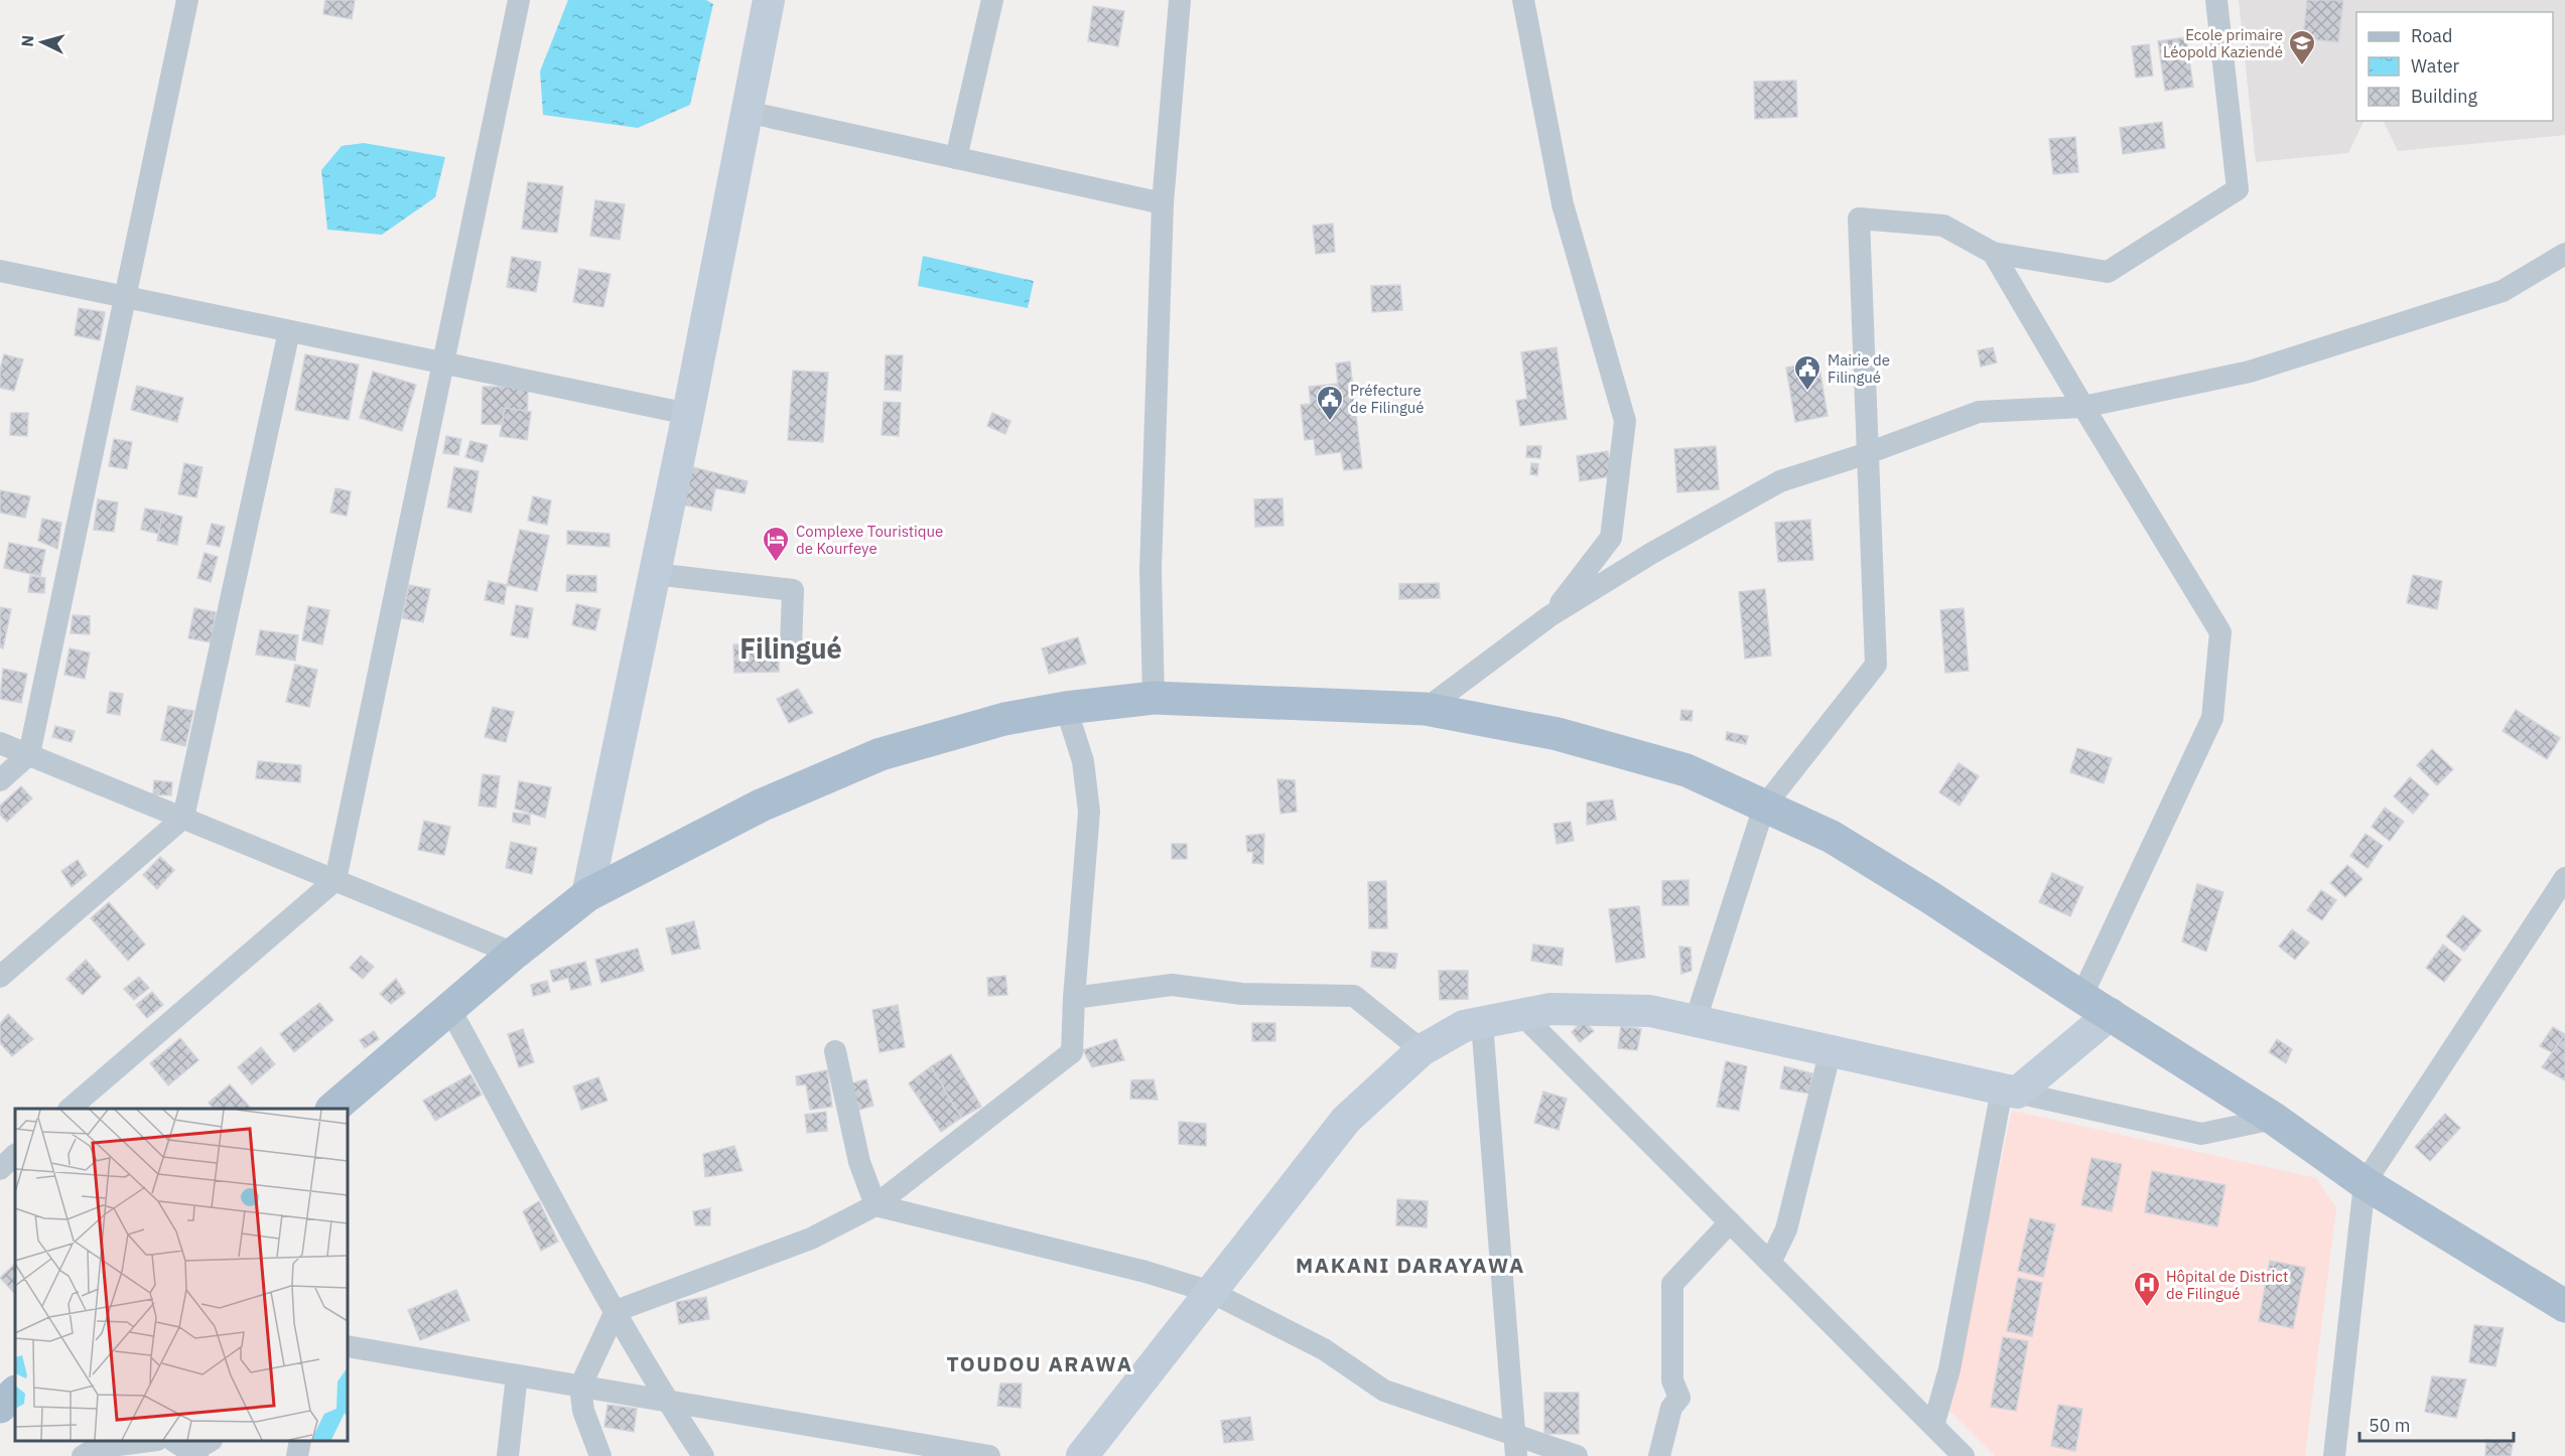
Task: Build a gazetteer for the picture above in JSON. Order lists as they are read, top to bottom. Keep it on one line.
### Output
{"districts":["Filingué","MAKANI DARAYAWA","TOUDOU ARAWA"],"places":{"school or university":["Ecole primaire Léopold Kaziendé"],"public building":["Mairie de Filingué","Préfecture de Filingué"],"hotel":["Complexe Touristique de Kourfeye"],"hospital":["Hôpital de District de Filingué"]},"legend":["Road","Water","Building"],"scale_bar":"50 m","north":"left"}
